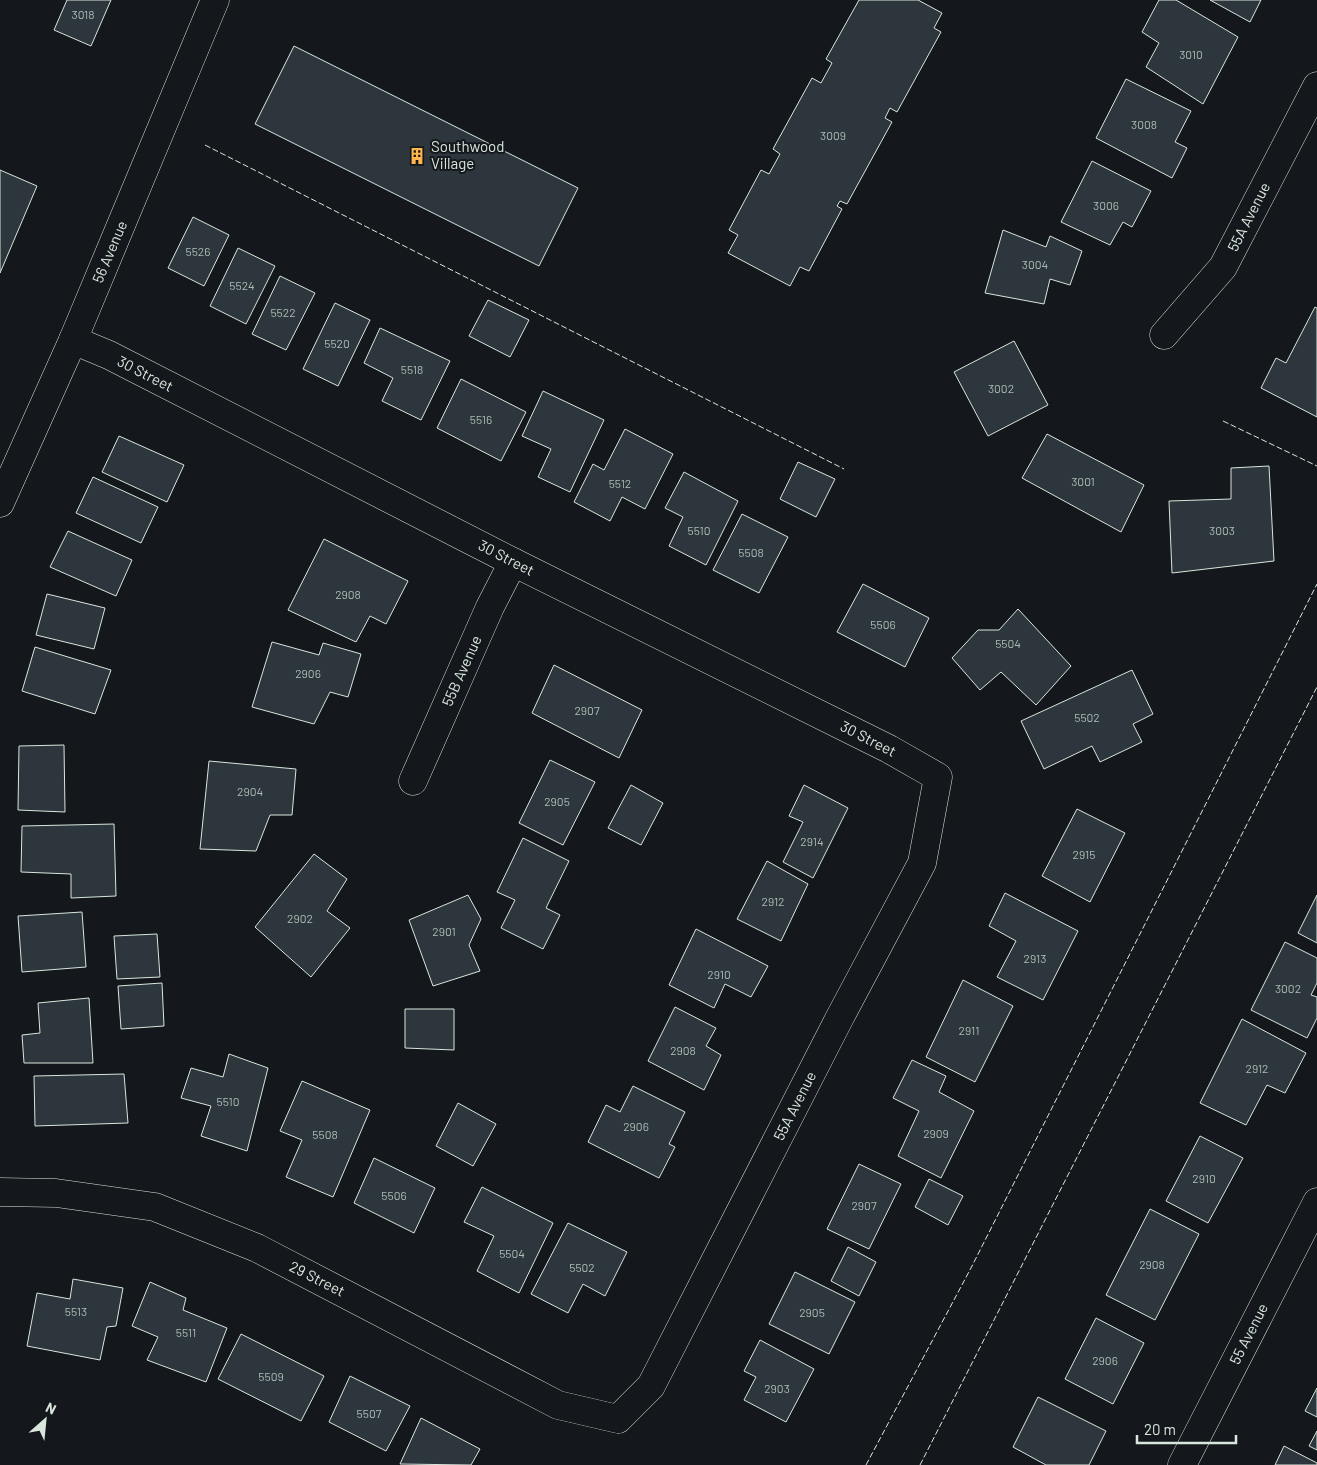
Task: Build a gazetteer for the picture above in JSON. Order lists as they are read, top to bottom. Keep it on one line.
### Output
{"streets":{"street":["55A Avenue","56 Avenue","30 Street","55B Avenue","29 Street","55 Avenue"]},"crossings":[["55A Avenue","30 Street"],["55A Avenue","29 Street"],["56 Avenue","30 Street"],["30 Street","55B Avenue"]],"places":{"building":["Southwood Village"]},"house_numbers":["3018","3010","3008","3009","3006","5526","3004","5524","5522","5520","5518","3002","5516","3001","5512","5510","3003","5508","2908","5506","5504","2906","2907","5502","2904","2905","2914","2915","2912","2902","2901","2913","2910","3002","2911","2908","2912","5510","2906","2909","5508","2910","5506","2907","5504","2908","5502","5513","2905","5511","2906","5509","2903","5507"],"scale_bar":"20 m","north":"top right"}
